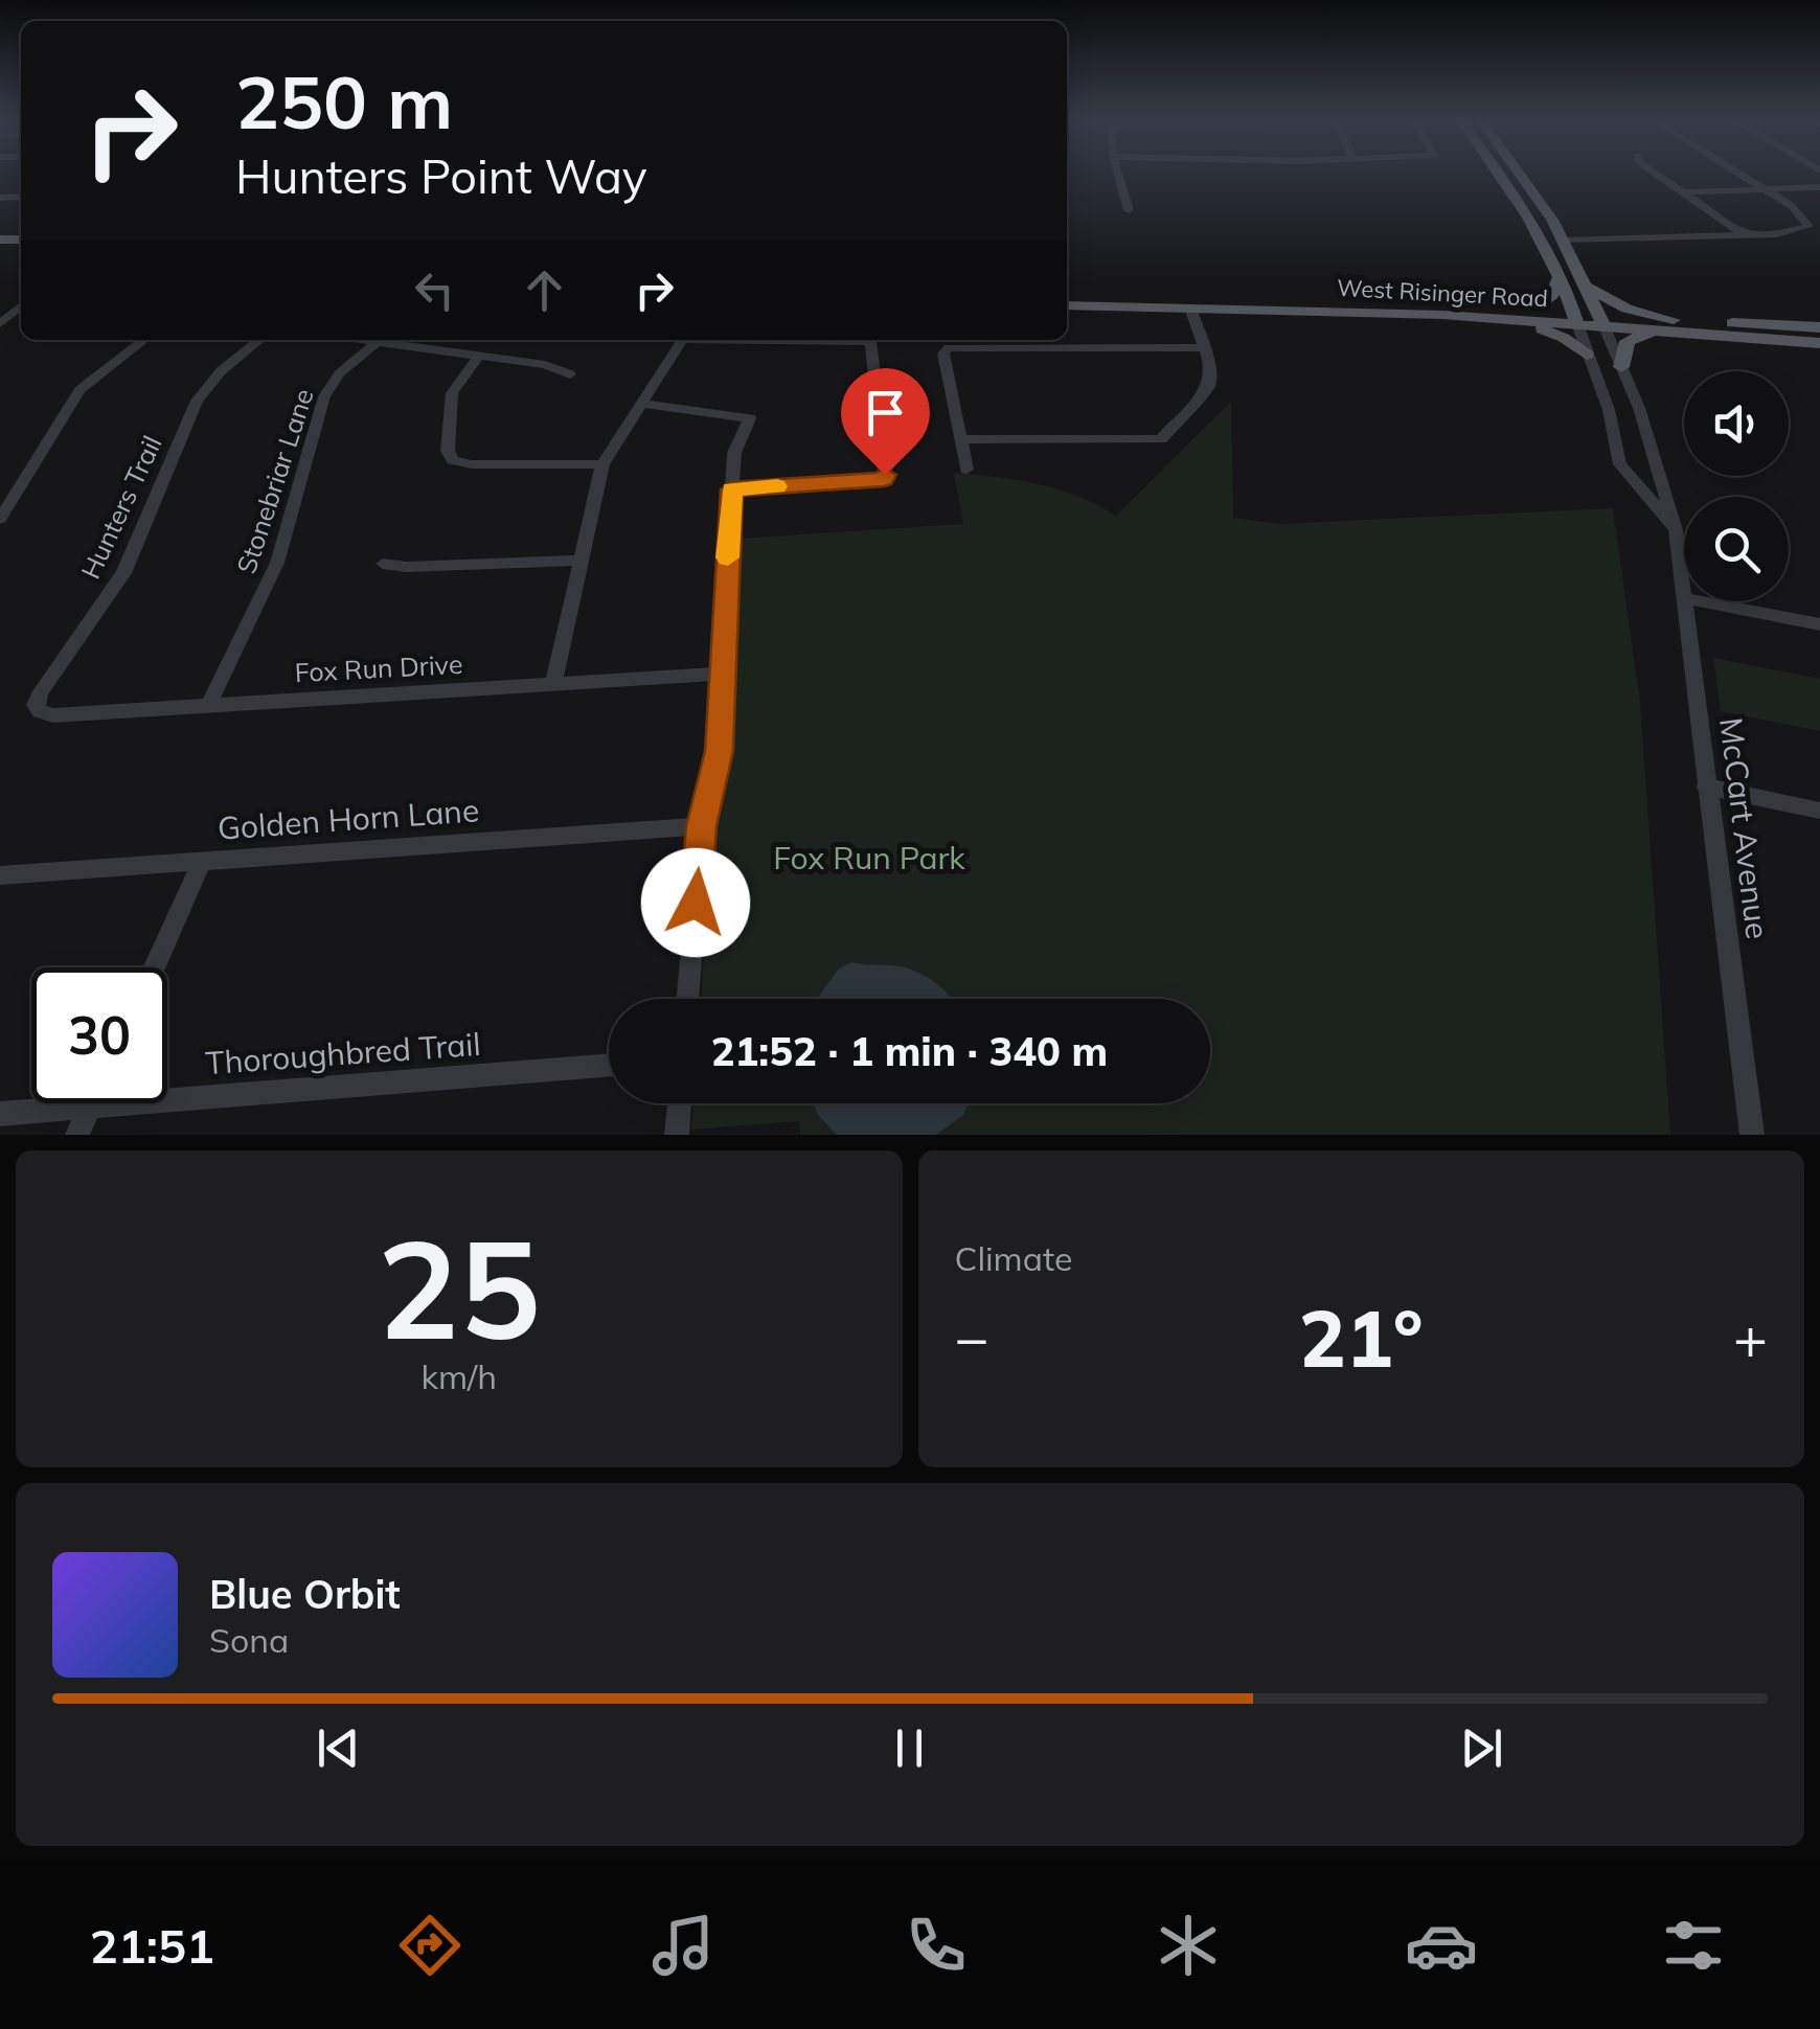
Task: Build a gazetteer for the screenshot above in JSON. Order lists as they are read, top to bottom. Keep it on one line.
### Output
{"streets":{"main road":["West Risinger Road","McCart Avenue"],"street":["Stonebriar Lane","Hunters Trail","Fox Run Drive","Golden Horn Lane","Thoroughbred Trail"]},"crossings":[["West Risinger Road","McCart Avenue"],["Stonebriar Lane","Fox Run Drive"],["Hunters Trail","Fox Run Drive"]],"parks":["Fox Run Park"],"page":{"turn":["250 m","Hunters Point Way"],"limit":"30","trip":"21:52 · 1 min · 340 m","tile":[["25","km/h"],"Climate"],"heat":["−","21°","+"],"song":["Blue Orbit","Sona"],"tabs":"21:51"}}
